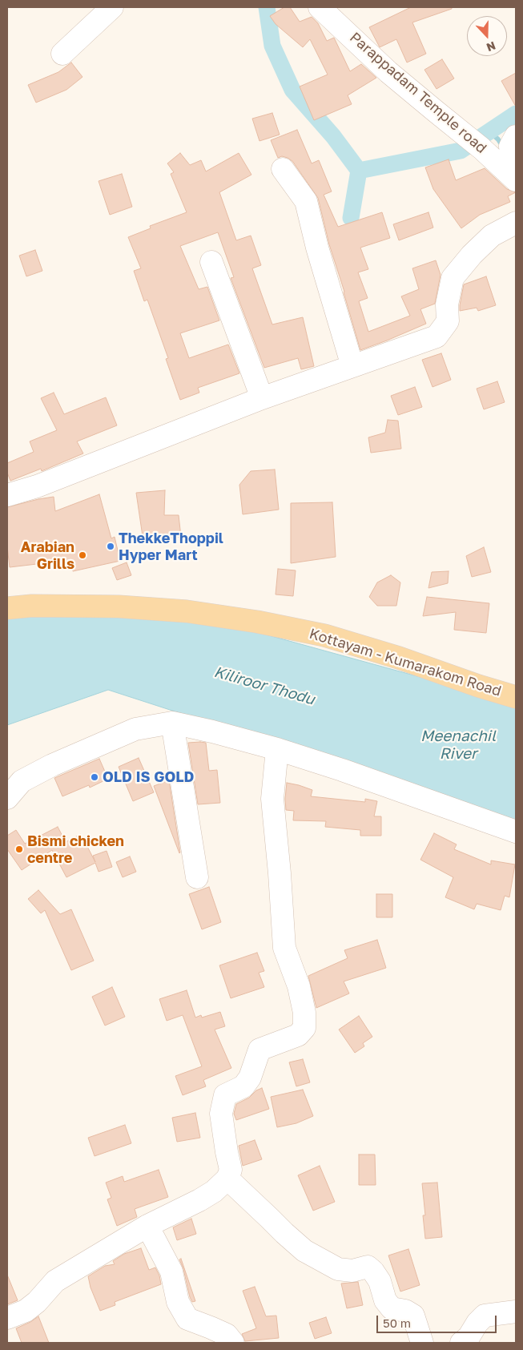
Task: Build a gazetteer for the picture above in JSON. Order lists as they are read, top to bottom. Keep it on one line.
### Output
{"streets":{"main road":["Kottayam - Kumarakom Road"],"street":["Parappadam Temple road"]},"water":["Kiliroor Thodu","Meenachil River"],"places":["ThekkeThoppil Hyper Mart","Arabian Grills","OLD IS GOLD","Bismi chicken centre"],"scale_bar":"50 m","north":"bottom"}
